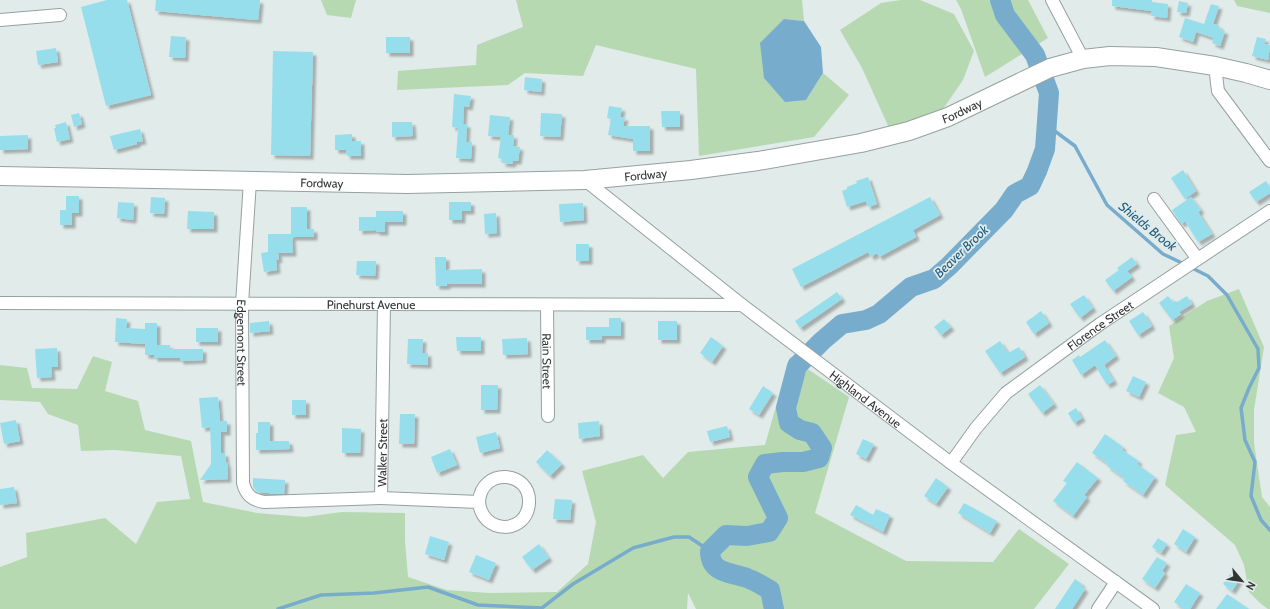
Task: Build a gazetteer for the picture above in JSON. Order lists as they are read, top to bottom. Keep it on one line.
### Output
{"streets":{"street":["Fordway","Pinehurst Avenue","Florence Street","Edgemont Street","Rain Street","Highland Avenue","Walker Street"]},"crossings":[["Fordway","Edgemont Street"],["Fordway","Highland Avenue"],["Pinehurst Avenue","Edgemont Street"],["Pinehurst Avenue","Rain Street"],["Pinehurst Avenue","Highland Avenue"],["Pinehurst Avenue","Walker Street"],["Florence Street","Highland Avenue"],["Edgemont Street","Walker Street"]],"water":["Shields Brook","Beaver Brook"],"north":"bottom right"}
